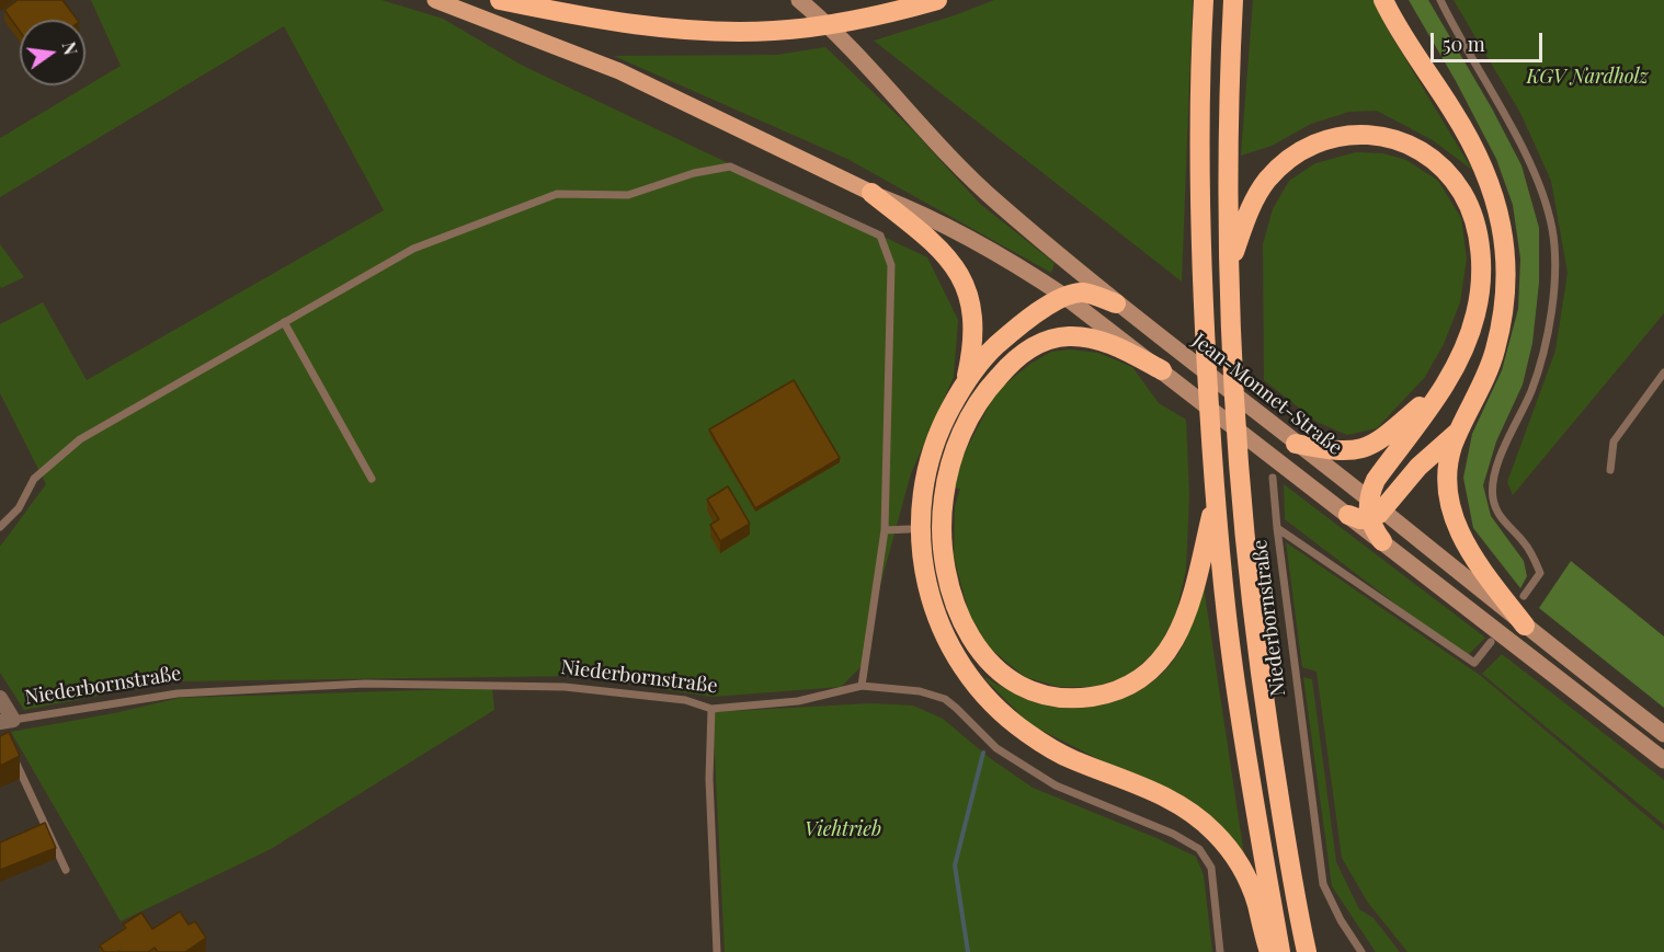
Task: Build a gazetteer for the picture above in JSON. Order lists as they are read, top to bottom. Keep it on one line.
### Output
{"streets":{"main road":["Jean-Monnet-Straße"],"lane":["Niederbornstraße"]},"parks":["KGV Nardholz","Viehtrieb"],"scale_bar":"50 m","north":"right"}
